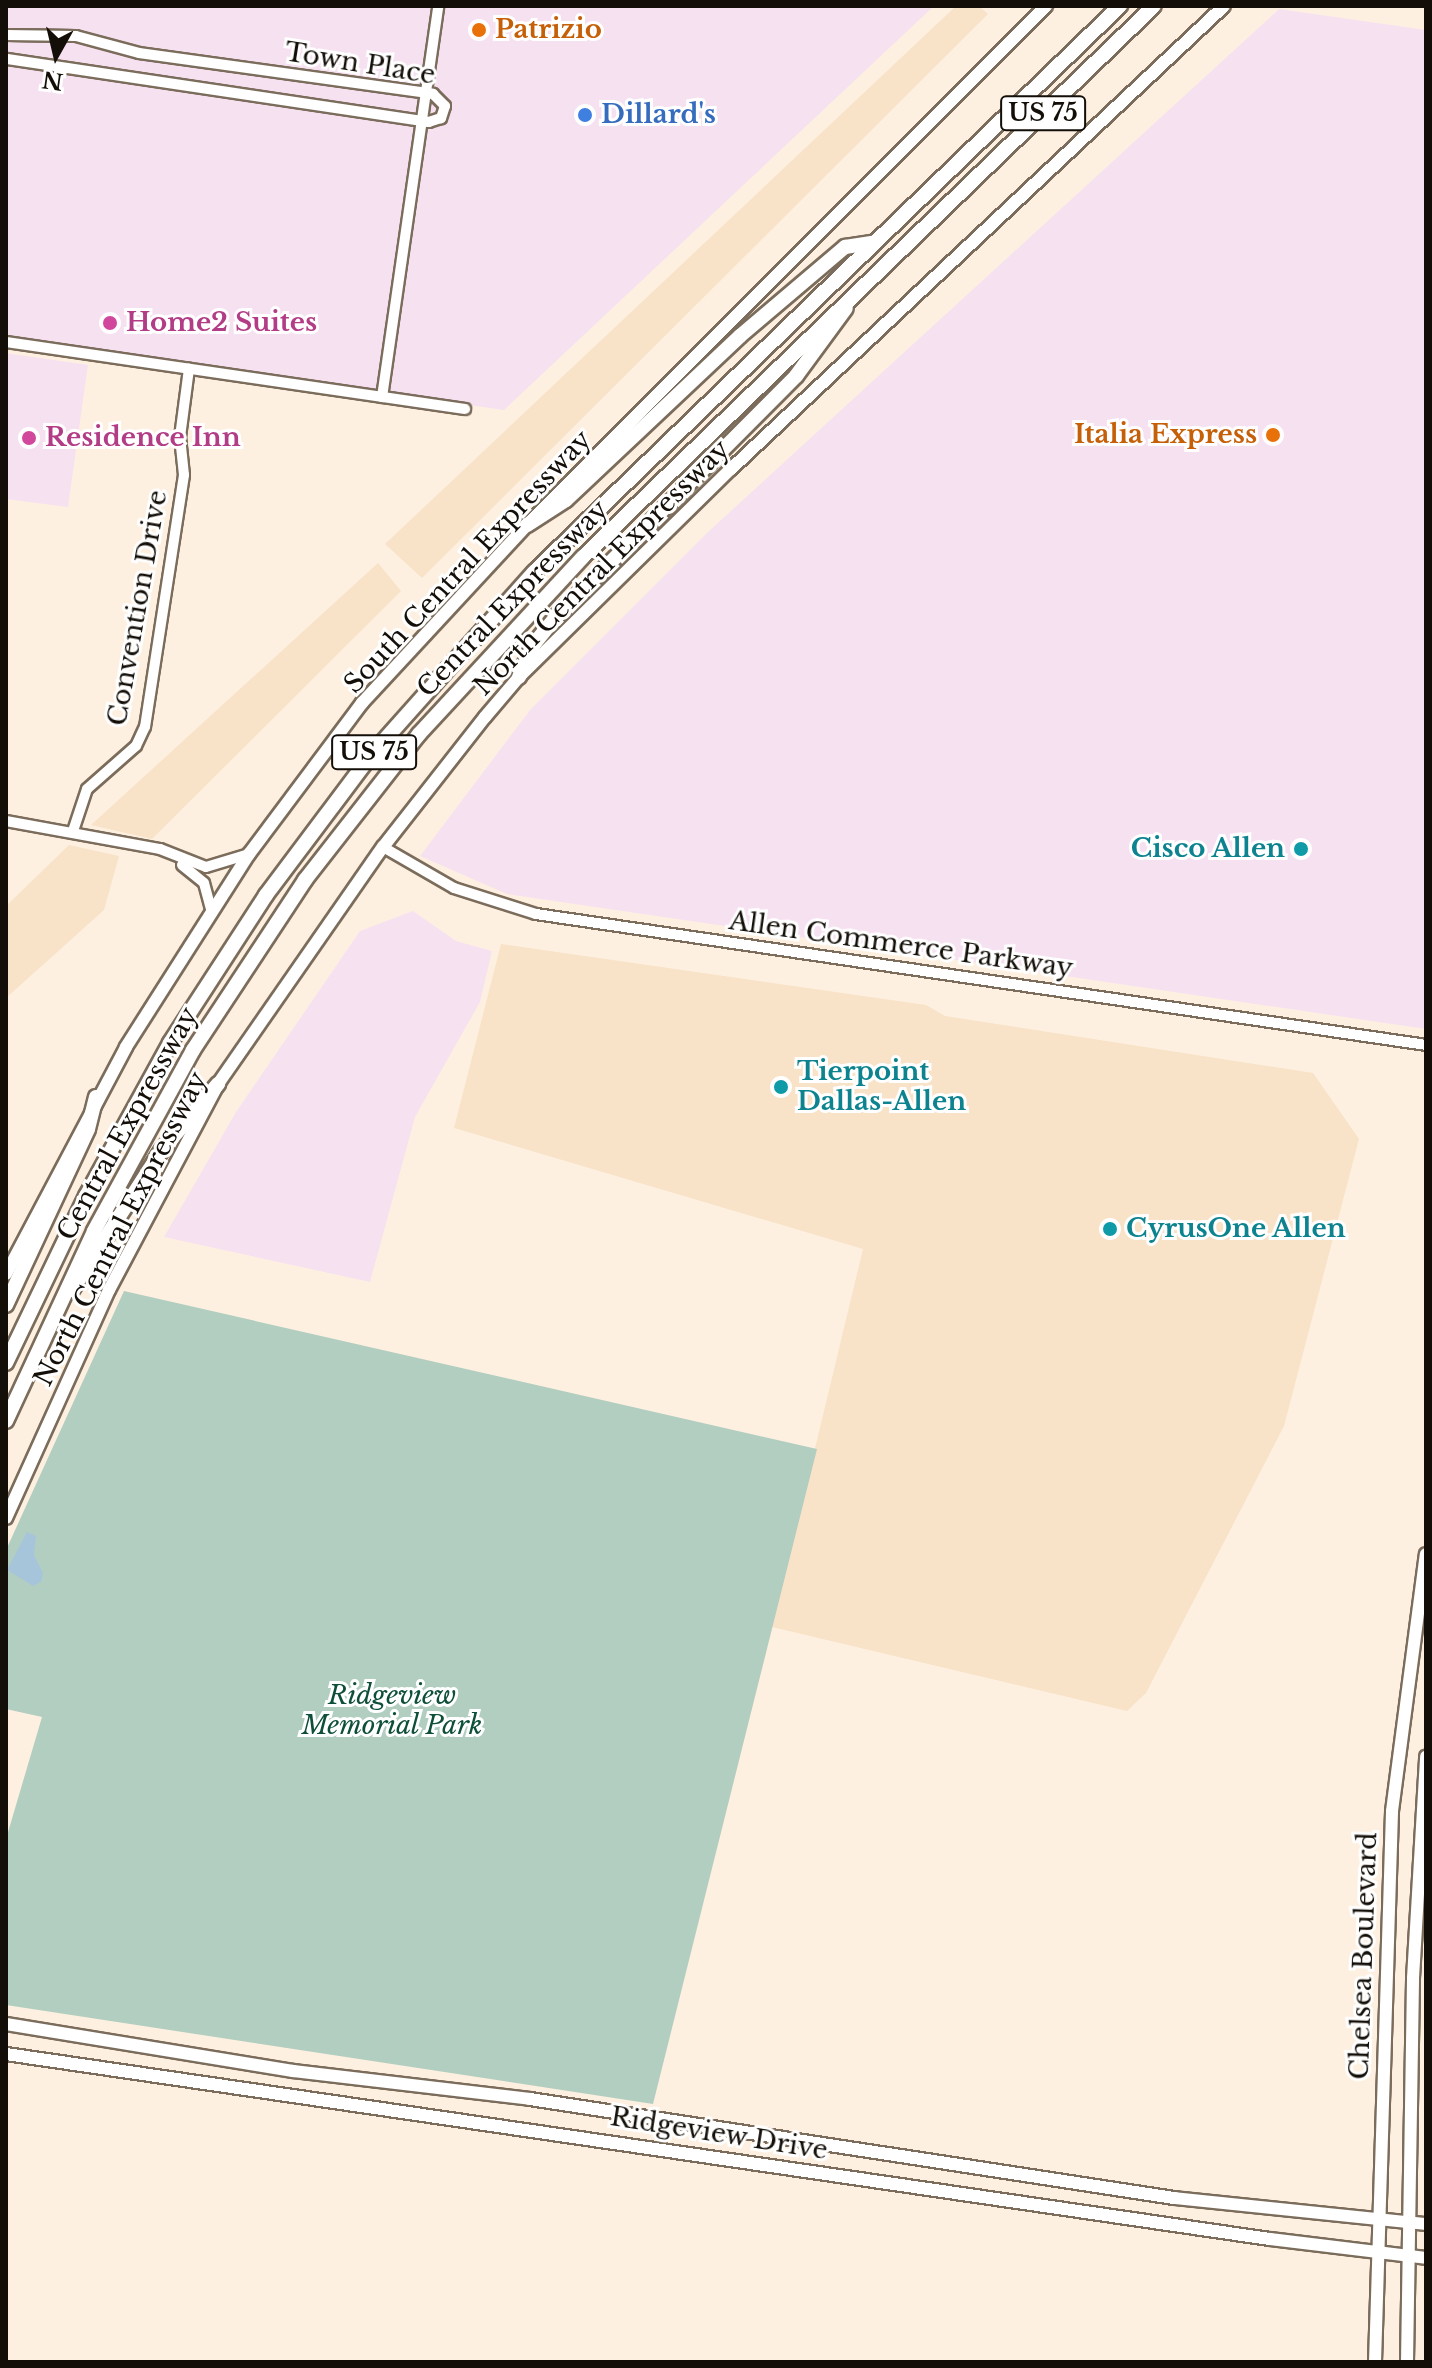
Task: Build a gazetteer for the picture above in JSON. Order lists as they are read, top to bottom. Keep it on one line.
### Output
{"streets":{"highway":["US 75","Central Expressway"],"main road":["South Central Expressway","North Central Expressway","Chelsea Boulevard","Ridgeview Drive"],"street":["Town Place","Convention Drive","Allen Commerce Parkway"]},"crossings":[["North Central Expressway","Allen Commerce Parkway"],["Chelsea Boulevard","Ridgeview Drive"]],"parks":["Ridgeview Memorial Park"],"places":["Patrizio","Dillard's","Home2 Suites","Italia Express","Residence Inn","Cisco Allen","Tierpoint Dallas-Allen","CyrusOne Allen"],"north":"bottom"}
